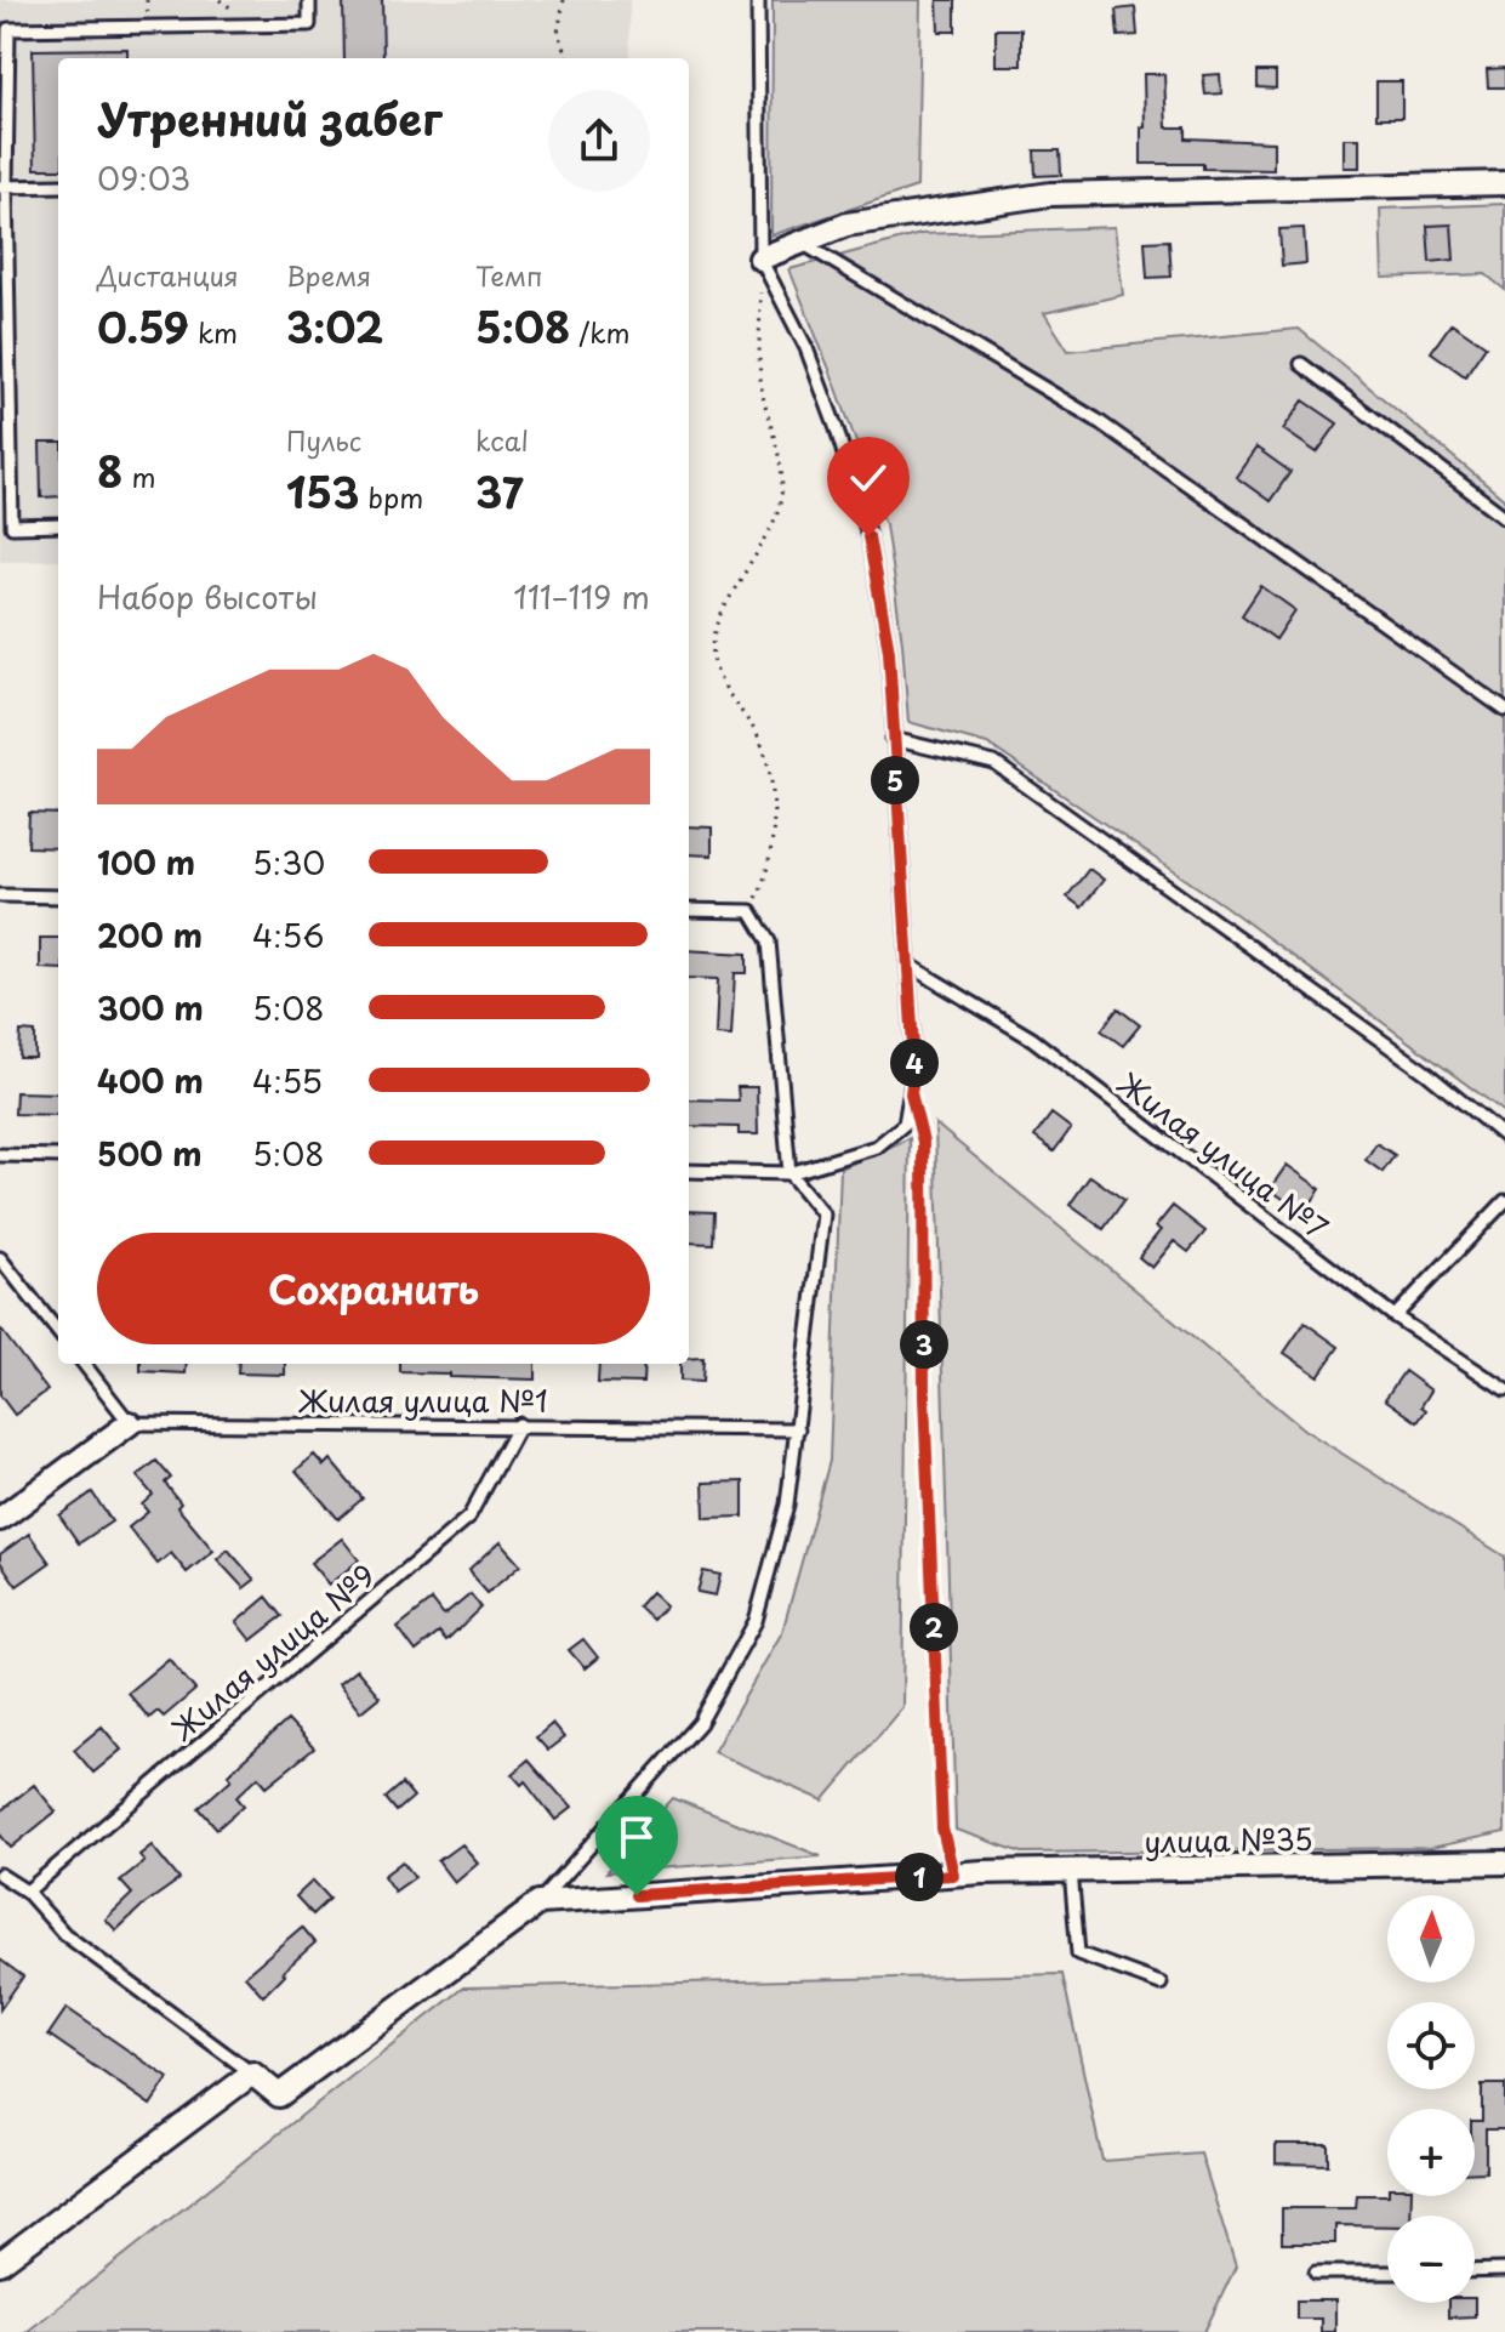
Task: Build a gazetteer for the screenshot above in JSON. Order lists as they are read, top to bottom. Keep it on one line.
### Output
{"streets":{"street":["улица №35"],"lane":["Жилая улица №7","Жилая улица №1","Жилая улица №9"]},"crossings":[["Жилая улица №1","Жилая улица №9"]],"north":"top","page":{"heading":["Утренний забег","09:03"],"stats":[["Дистанция","0.59 km"],["Время","3:02"],["Темп","5:08 /km"],["8 m"],["Пульс","153 bpm"],["kcal","37"]],"chart":["Набор высоты","111–119 m"],"pins":["5","4","3","2","1"],"list":[{"name":"100 m","note":"5:30"},{"name":"200 m","note":"4:56"},{"name":"300 m","note":"5:08"},{"name":"400 m","note":"4:55"},{"name":"500 m","note":"5:08"}],"buttons":"Сохранить","map_buttons":["+","−"]}}
